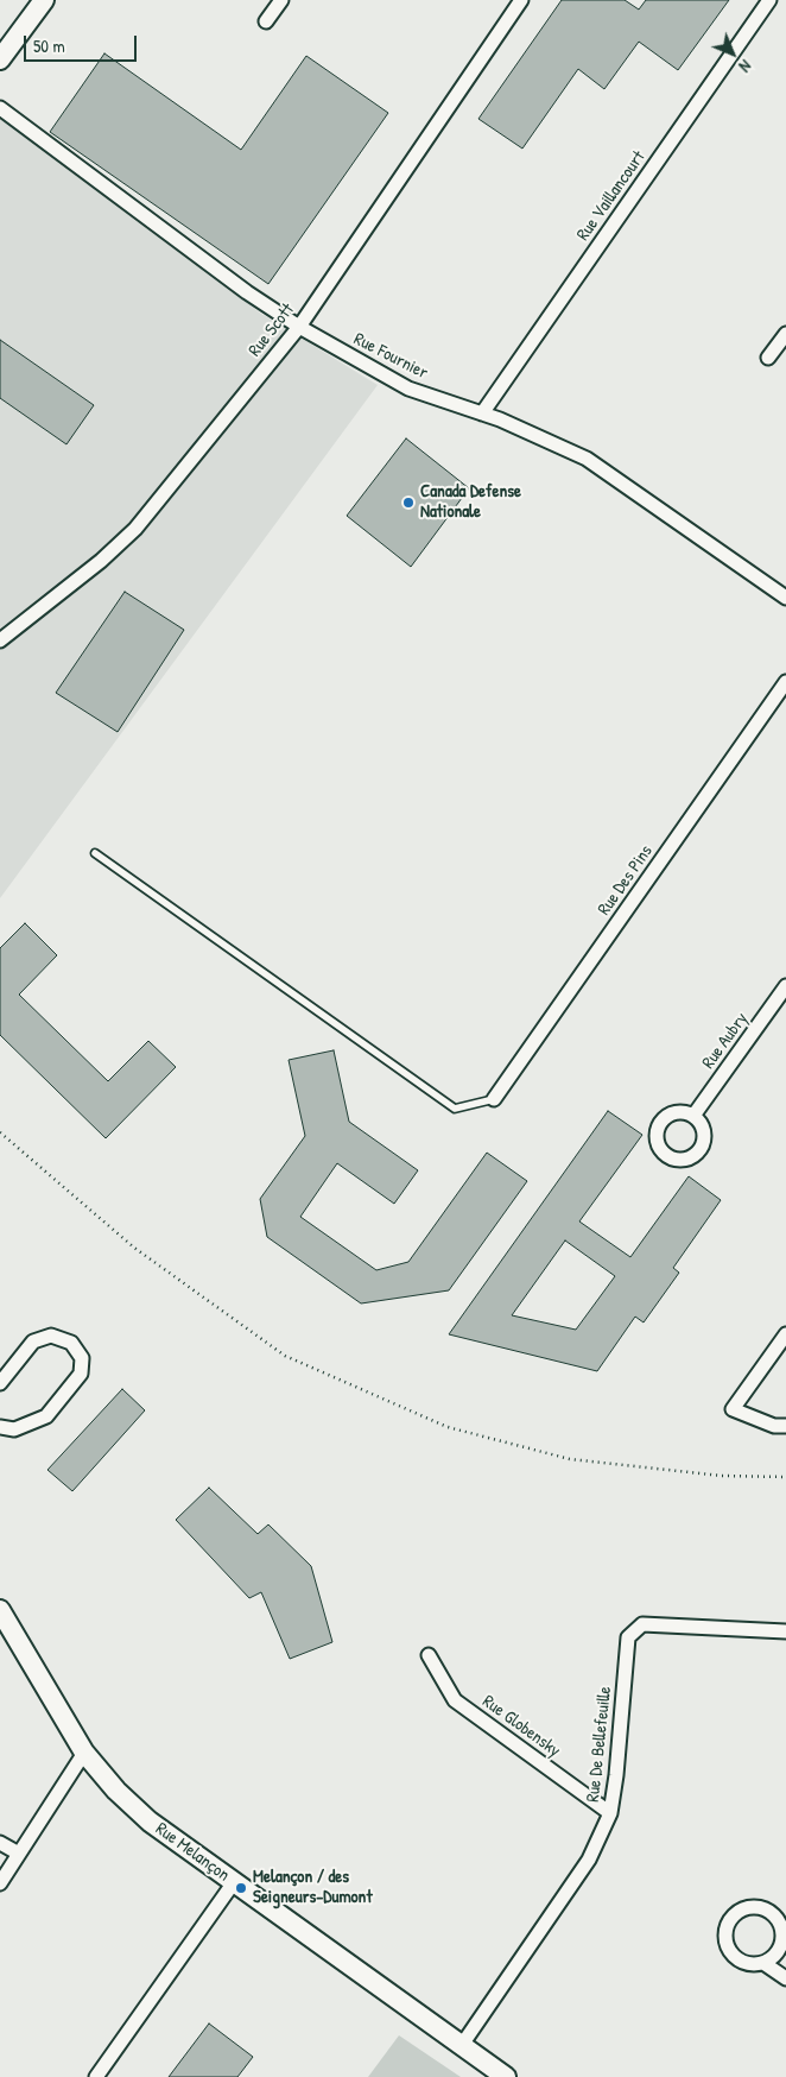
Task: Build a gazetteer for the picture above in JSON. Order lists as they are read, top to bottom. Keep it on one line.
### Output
{"streets":{"street":["Rue Vaillancourt","Rue Scott","Rue Fournier","Rue Des Pins","Rue Aubry","Rue Globensky","Rue De Bellefeuille","Rue Melançon"]},"crossings":[["Rue Vaillancourt","Rue Fournier"],["Rue Scott","Rue Fournier"],["Rue Globensky","Rue De Bellefeuille"],["Rue De Bellefeuille","Rue Melançon"]],"places":["Canada Defense Nationale","Melançon / des Seigneurs-Dumont"],"scale_bar":"50 m","north":"bottom right"}
